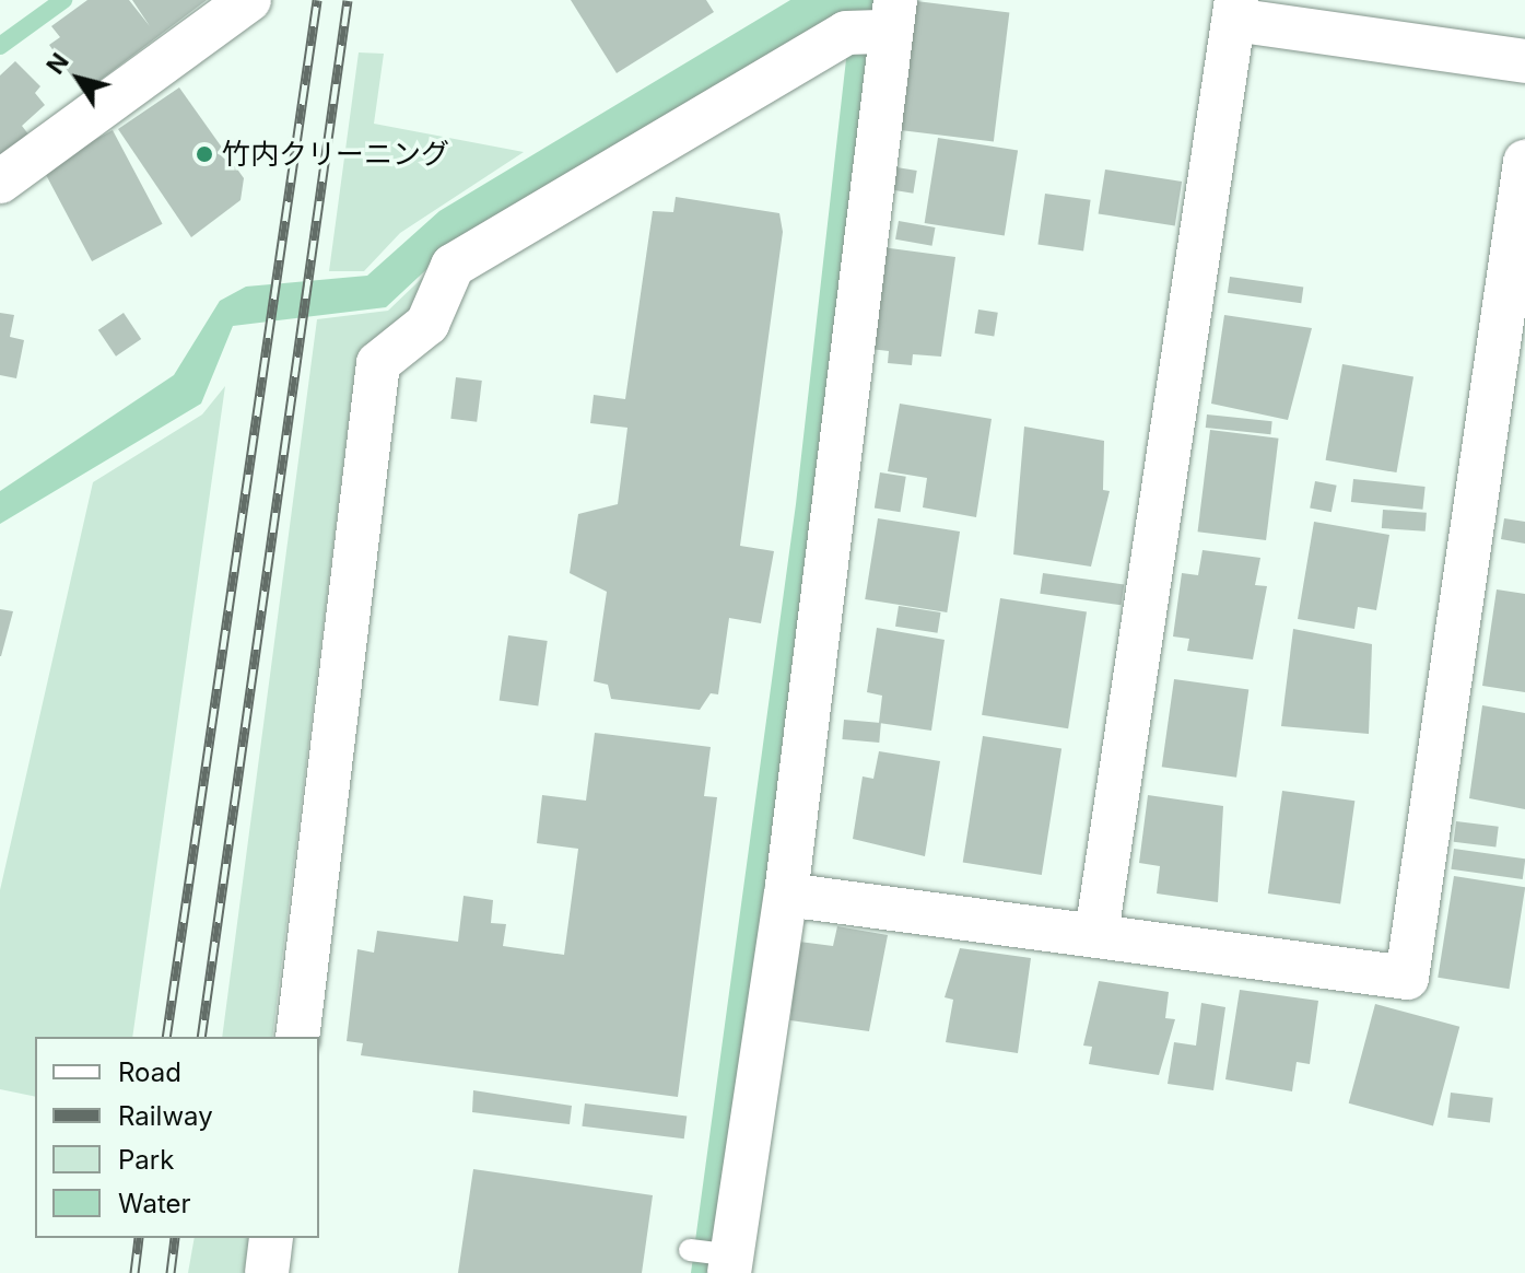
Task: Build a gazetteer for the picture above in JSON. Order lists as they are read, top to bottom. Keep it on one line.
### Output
{"places":["竹内クリーニング"],"legend":["Road","Railway","Park","Water"],"north":"top left"}
